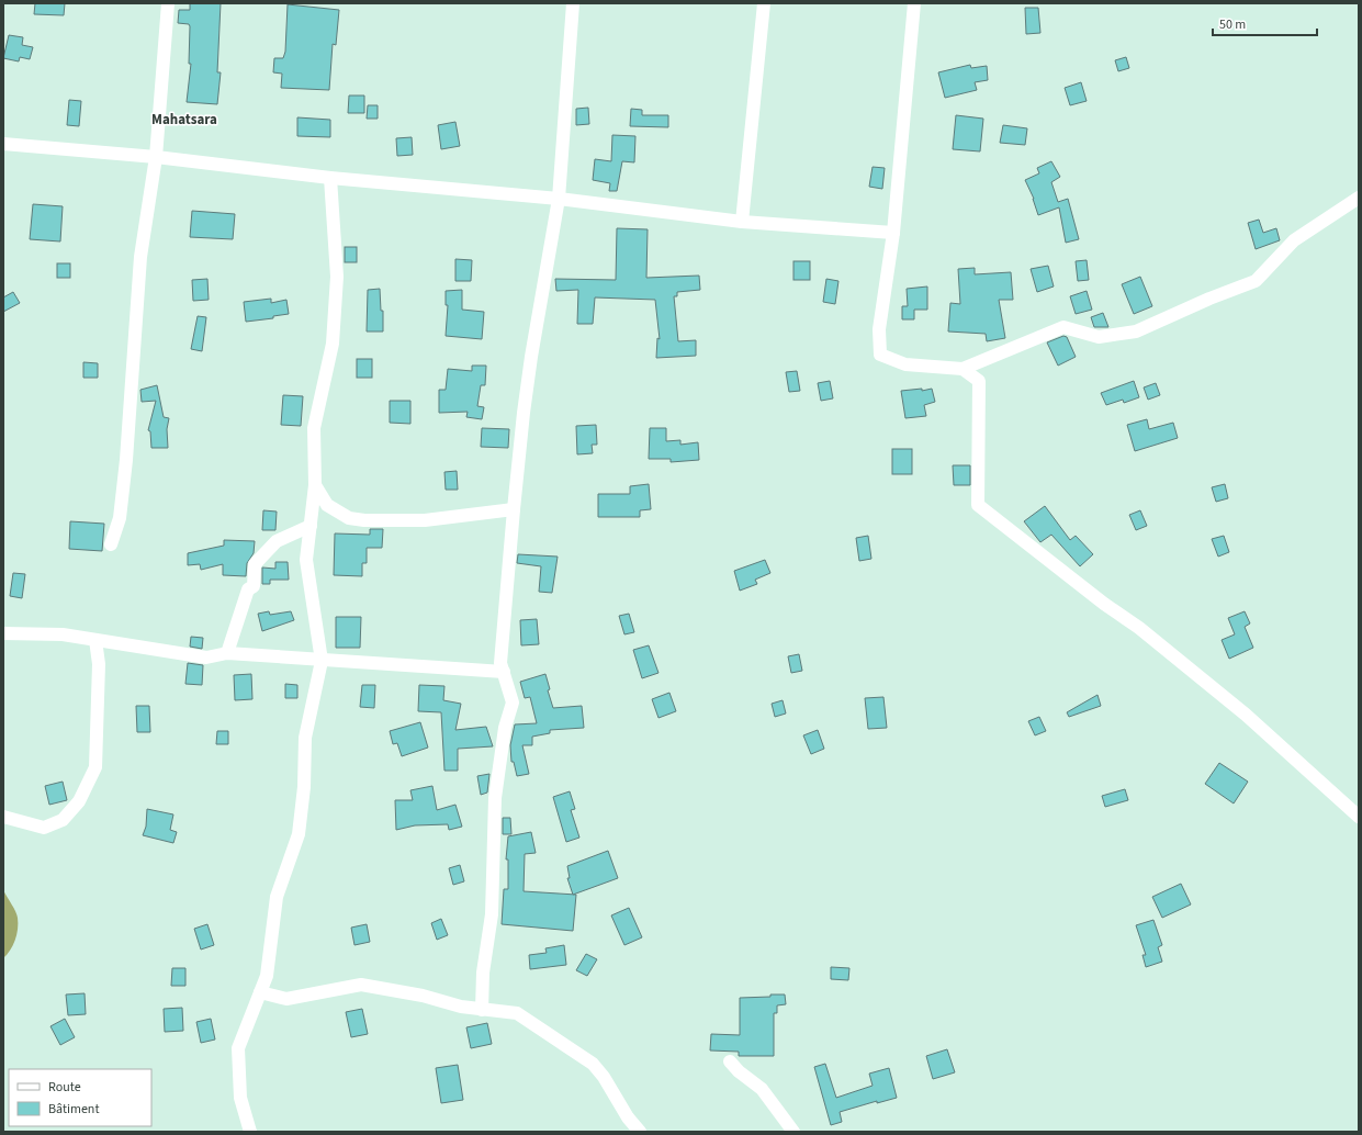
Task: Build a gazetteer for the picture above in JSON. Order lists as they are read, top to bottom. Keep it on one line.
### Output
{"districts":["Mahatsara"],"legend":["Route","Bâtiment"],"scale_bar":"50 m"}
